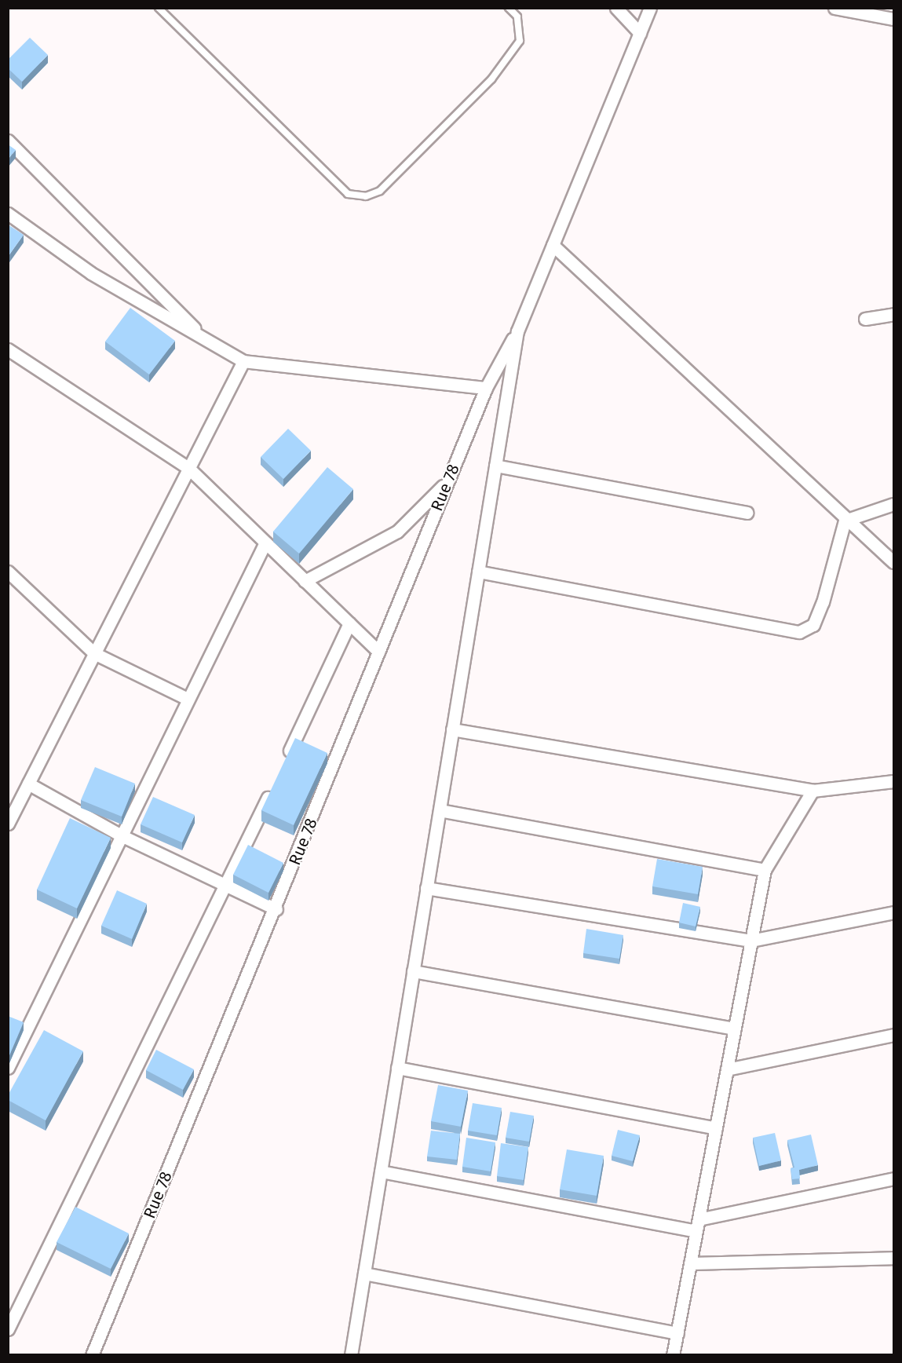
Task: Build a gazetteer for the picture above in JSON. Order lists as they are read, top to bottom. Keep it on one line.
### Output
{"streets":{"street":["Rue 78"]}}
